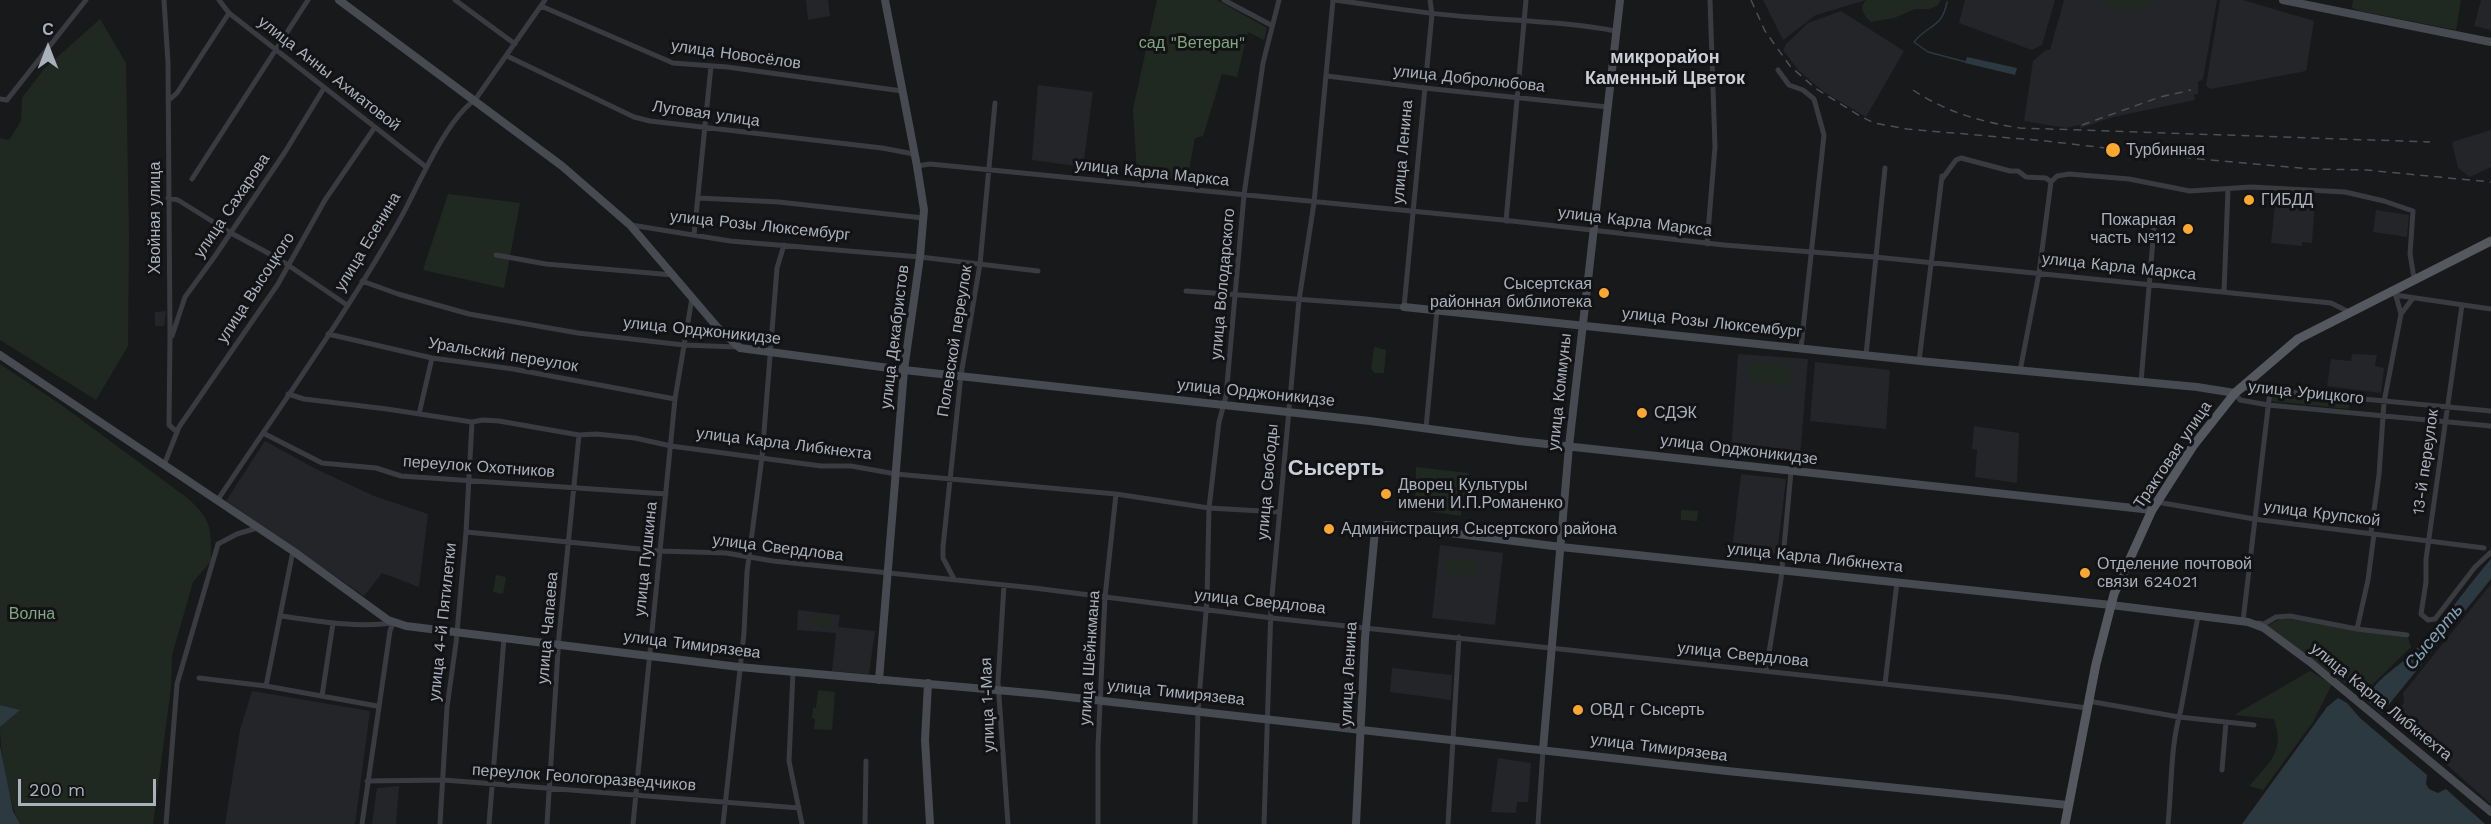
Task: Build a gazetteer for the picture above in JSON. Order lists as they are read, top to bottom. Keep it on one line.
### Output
{"streets":{"main road":["Трактовая улица"],"street":["улица Новосёлов","улица Анны Ахматовой","улица Добролюбова","Луговая улица","улица Ленина","улица Карла Маркса","улица Сахарова","Хвойная улица","улица Розы Люксембург","улица Есенина","улица Володарского","улица Высоцкого","улица Орджоникидзе","улица Декабристов","Полевской переулок","Уральский переулок","улица Коммуны","улица Урицкого","улица Карла Либкнехта","13-й переулок","переулок Охотников","улица Свободы","улица Крупской","улица Свердлова","улица Пушкина","улица 4-й Пятилетки","улица Чапаева","улица Тимирязева","улица Шейнкмана","улица 1-Мая","переулок Геологоразведчиков"]},"crossings":[["улица Новосёлов","улица Есенина"],["улица Новосёлов","улица Декабристов"],["улица Анны Ахматовой","улица Сахарова"],["улица Анны Ахматовой","улица Есенина"],["улица Анны Ахматовой","улица Высоцкого"],["улица Добролюбова","улица Ленина"],["улица Добролюбова","улица Коммуны"],["улица Добролюбова","улица Свободы"],["Луговая улица","улица Есенина"],["Луговая улица","улица Декабристов"],["улица Ленина","улица Карла Маркса"],["улица Ленина","улица Розы Люксембург"],["улица Ленина","улица Карла Либкнехта"],["улица Ленина","улица Свердлова"],["улица Ленина","улица Тимирязева"],["улица Карла Маркса","улица Володарского"],["улица Карла Маркса","улица Декабристов"],["улица Карла Маркса","Полевской переулок"],["улица Карла Маркса","улица Коммуны"],["улица Карла Маркса","Трактовая улица"],["улица Карла Маркса","улица Свободы"],["улица Сахарова","Хвойная улица"],["Хвойная улица","улица Высоцкого"],["улица Розы Люксембург","улица Володарского"],["улица Розы Люксембург","улица Декабристов"],["улица Розы Люксембург","Полевской переулок"],["улица Розы Люксембург","улица Коммуны"],["улица Розы Люксембург","улица Урицкого"],["улица Розы Люксембург","Трактовая улица"],["улица Розы Люксембург","улица Свободы"],["улица Есенина","улица Орджоникидзе"],["улица Есенина","Уральский переулок"],["улица Есенина","улица Карла Либкнехта"],["улица Есенина","переулок Охотников"],["улица Володарского","улица Орджоникидзе"],["улица Володарского","улица Карла Либкнехта"],["улица Володарского","улица Свердлова"],["улица Володарского","улица Тимирязева"],["улица Орджоникидзе","улица Декабристов"],["улица Орджоникидзе","Полевской переулок"],["улица Орджоникидзе","улица Коммуны"],["улица Орджоникидзе","Трактовая улица"],["улица Орджоникидзе","улица Свободы"],["улица Орджоникидзе","улица Крупской"],["улица Орджоникидзе","улица Пушкина"],["улица Декабристов","улица Карла Либкнехта"],["улица Декабристов","улица Свердлова"],["улица Декабристов","улица Тимирязева"],["Полевской переулок","улица Карла Либкнехта"],["Полевской переулок","улица Свердлова"],["Уральский переулок","улица Пушкина"],["улица Коммуны","улица Карла Либкнехта"],["улица Коммуны","улица Свердлова"],["улица Коммуны","улица Тимирязева"],["улица Урицкого","Трактовая улица"],["улица Урицкого","13-й переулок"],["улица Карла Либкнехта","Трактовая улица"],["улица Карла Либкнехта","улица Свободы"],["улица Карла Либкнехта","улица Пушкина"],["улица Карла Либкнехта","улица 4-й Пятилетки"],["улица Карла Либкнехта","улица Чапаева"],["улица Карла Либкнехта","улица Шейнкмана"],["Трактовая улица","улица Крупской"],["Трактовая улица","улица Свердлова"],["Трактовая улица","улица Тимирязева"],["13-й переулок","улица Крупской"],["переулок Охотников","улица Пушкина"],["переулок Охотников","улица 4-й Пятилетки"],["переулок Охотников","улица Чапаева"],["улица Свободы","улица Свердлова"],["улица Свободы","улица Тимирязева"],["улица Свердлова","улица Пушкина"],["улица Свердлова","улица 4-й Пятилетки"],["улица Свердлова","улица Чапаева"],["улица Свердлова","улица Шейнкмана"],["улица Свердлова","улица 1-Мая"],["улица Пушкина","улица Тимирязева"],["улица Пушкина","переулок Геологоразведчиков"],["улица 4-й Пятилетки","улица Тимирязева"],["улица 4-й Пятилетки","переулок Геологоразведчиков"],["улица Чапаева","улица Тимирязева"],["улица Чапаева","переулок Геологоразведчиков"],["улица Тимирязева","улица Шейнкмана"],["улица Тимирязева","улица 1-Мая"]],"districts":["микрорайон Каменный Цветок","Сысерть"],"water":["Сысерть"],"parks":["сад \"Ветеран\"","Волна"],"places":["Турбинная","ГИБДД","Пожарная часть №112","Сысертская районная библиотека","СДЭК","Дворец Культуры имени И.П.Романенко","Администрация Сысертского района","Отделение почтовой связи 624021","ОВД г Сысерть"],"scale_bar":"200 m","north":"top"}
